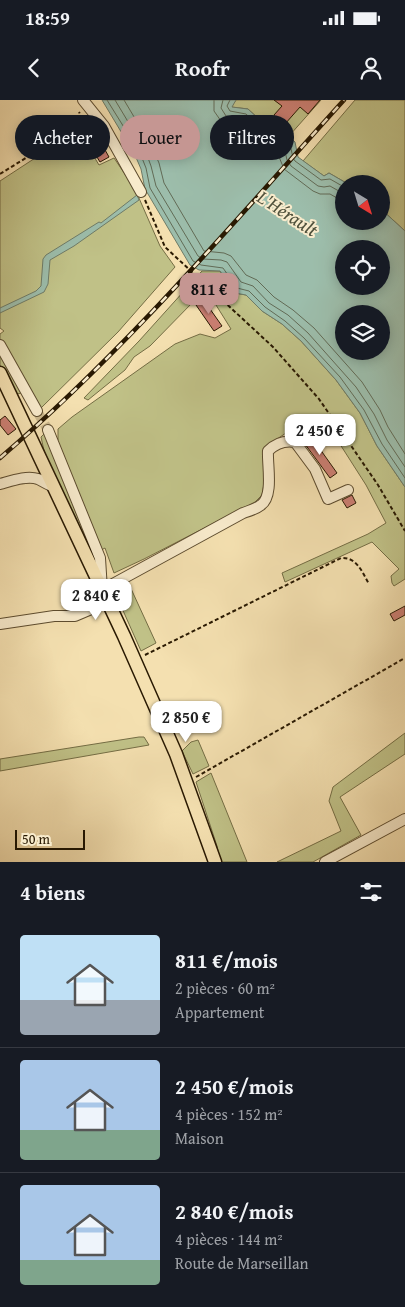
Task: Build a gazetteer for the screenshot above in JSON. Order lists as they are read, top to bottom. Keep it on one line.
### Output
{"water":["L'Hérault"],"scale_bar":"50 m","north":"bottom right","page":{"status":"18:59","header":"Roofr","chip":["Acheter","Louer","Filtres"],"price":["811 €","2 450 €","2 840 €","2 850 €"],"scale":"50 m","heading":"4 biens","list":[{"name":"811 €/mois","note":"2 pièces · 60 m² · Appartement"},{"name":"2 450 €/mois","note":"4 pièces · 152 m² · Maison"},{"name":"2 840 €/mois","note":"4 pièces · 144 m² · Route de Marseillan"}]}}
